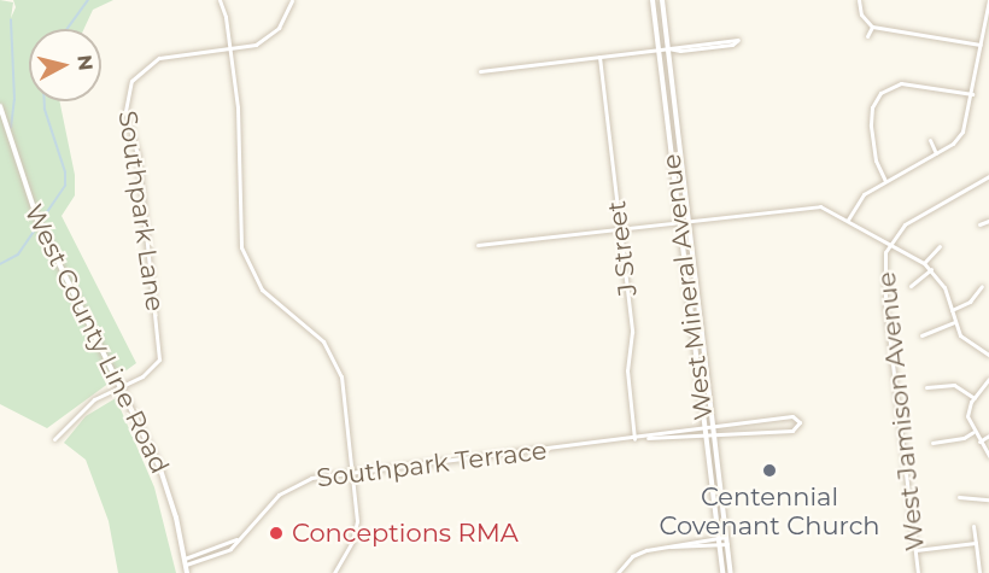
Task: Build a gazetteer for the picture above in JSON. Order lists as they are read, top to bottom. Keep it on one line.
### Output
{"streets":{"main road":["West Mineral Avenue","West County Line Road"],"street":["Southpark Lane","J Street","West Jamison Avenue","Southpark Terrace"]},"crossings":[["Southpark Lane","West County Line Road"],["J Street","Southpark Terrace"],["West Mineral Avenue","Southpark Terrace"],["West County Line Road","Southpark Terrace"]],"places":["Centennial Covenant Church","Conceptions RMA"],"north":"right"}
